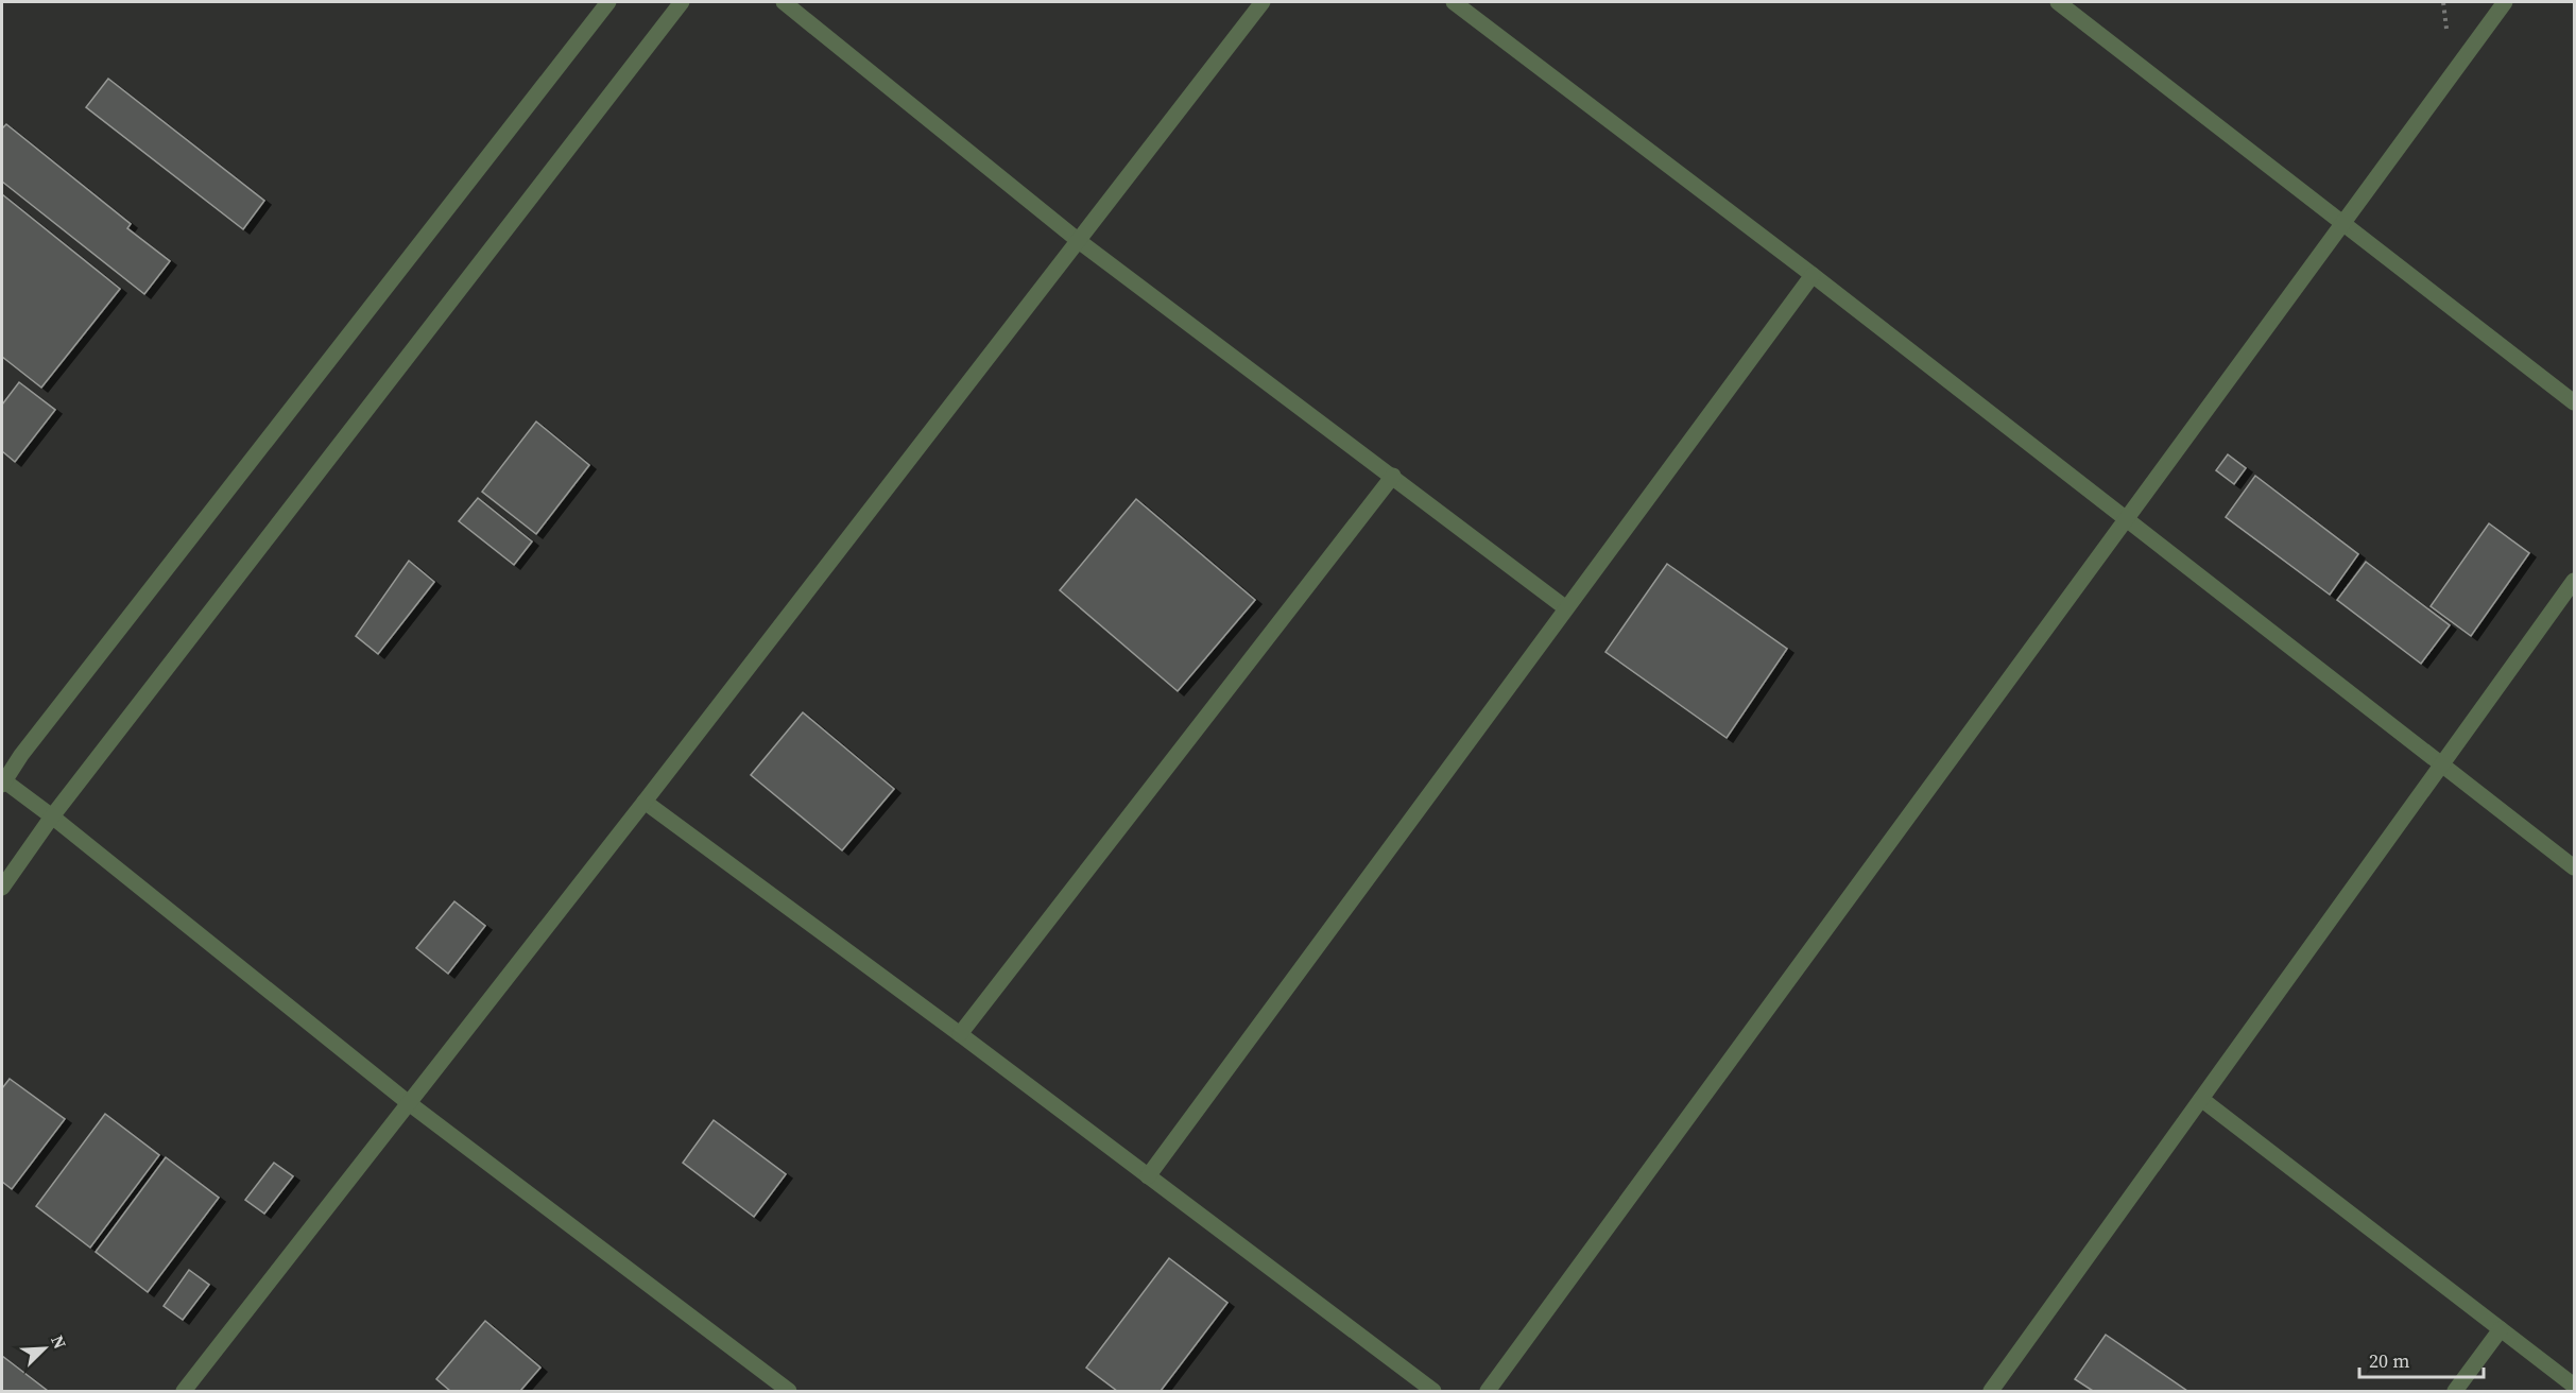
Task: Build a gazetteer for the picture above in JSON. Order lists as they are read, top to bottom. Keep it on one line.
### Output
{"scale_bar":"20 m","north":"top right"}
